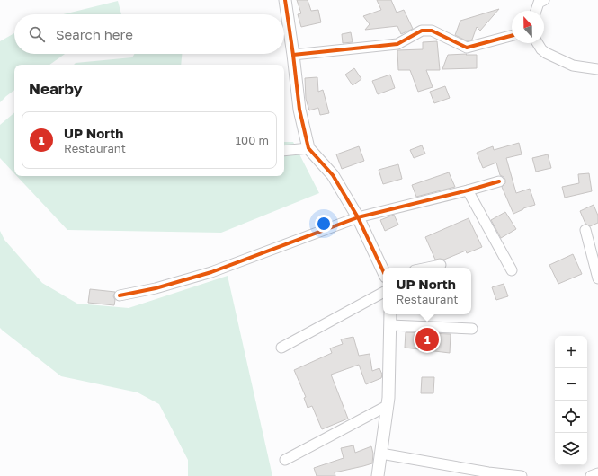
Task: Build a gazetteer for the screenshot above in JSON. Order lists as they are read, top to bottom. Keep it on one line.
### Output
{"north":"top","page":{"search":"Search here","heading":"Nearby","list":[{"mark":"1","name":"UP North","note":"Restaurant","value":"100 m"}],"popup":["UP North","Restaurant"],"pins":"1","map_buttons":["+","−"]}}
